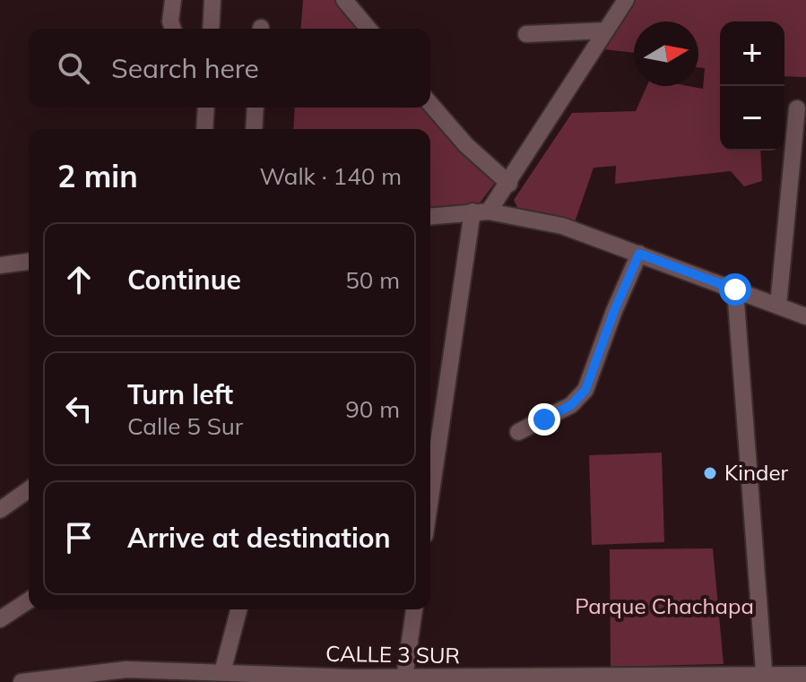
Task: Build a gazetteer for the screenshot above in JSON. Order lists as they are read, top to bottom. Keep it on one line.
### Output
{"streets":{"street":["CALLE 3 SUR"]},"parks":["Parque Chachapa"],"places":["Kinder"],"north":"right","page":{"map_buttons":["+","−"],"search":"Search here","heading":["2 min","Walk · 140 m"],"list":[["Continue","50 m"],["Turn left","Calle 5 Sur","90 m"],"Arrive at destination"]}}
